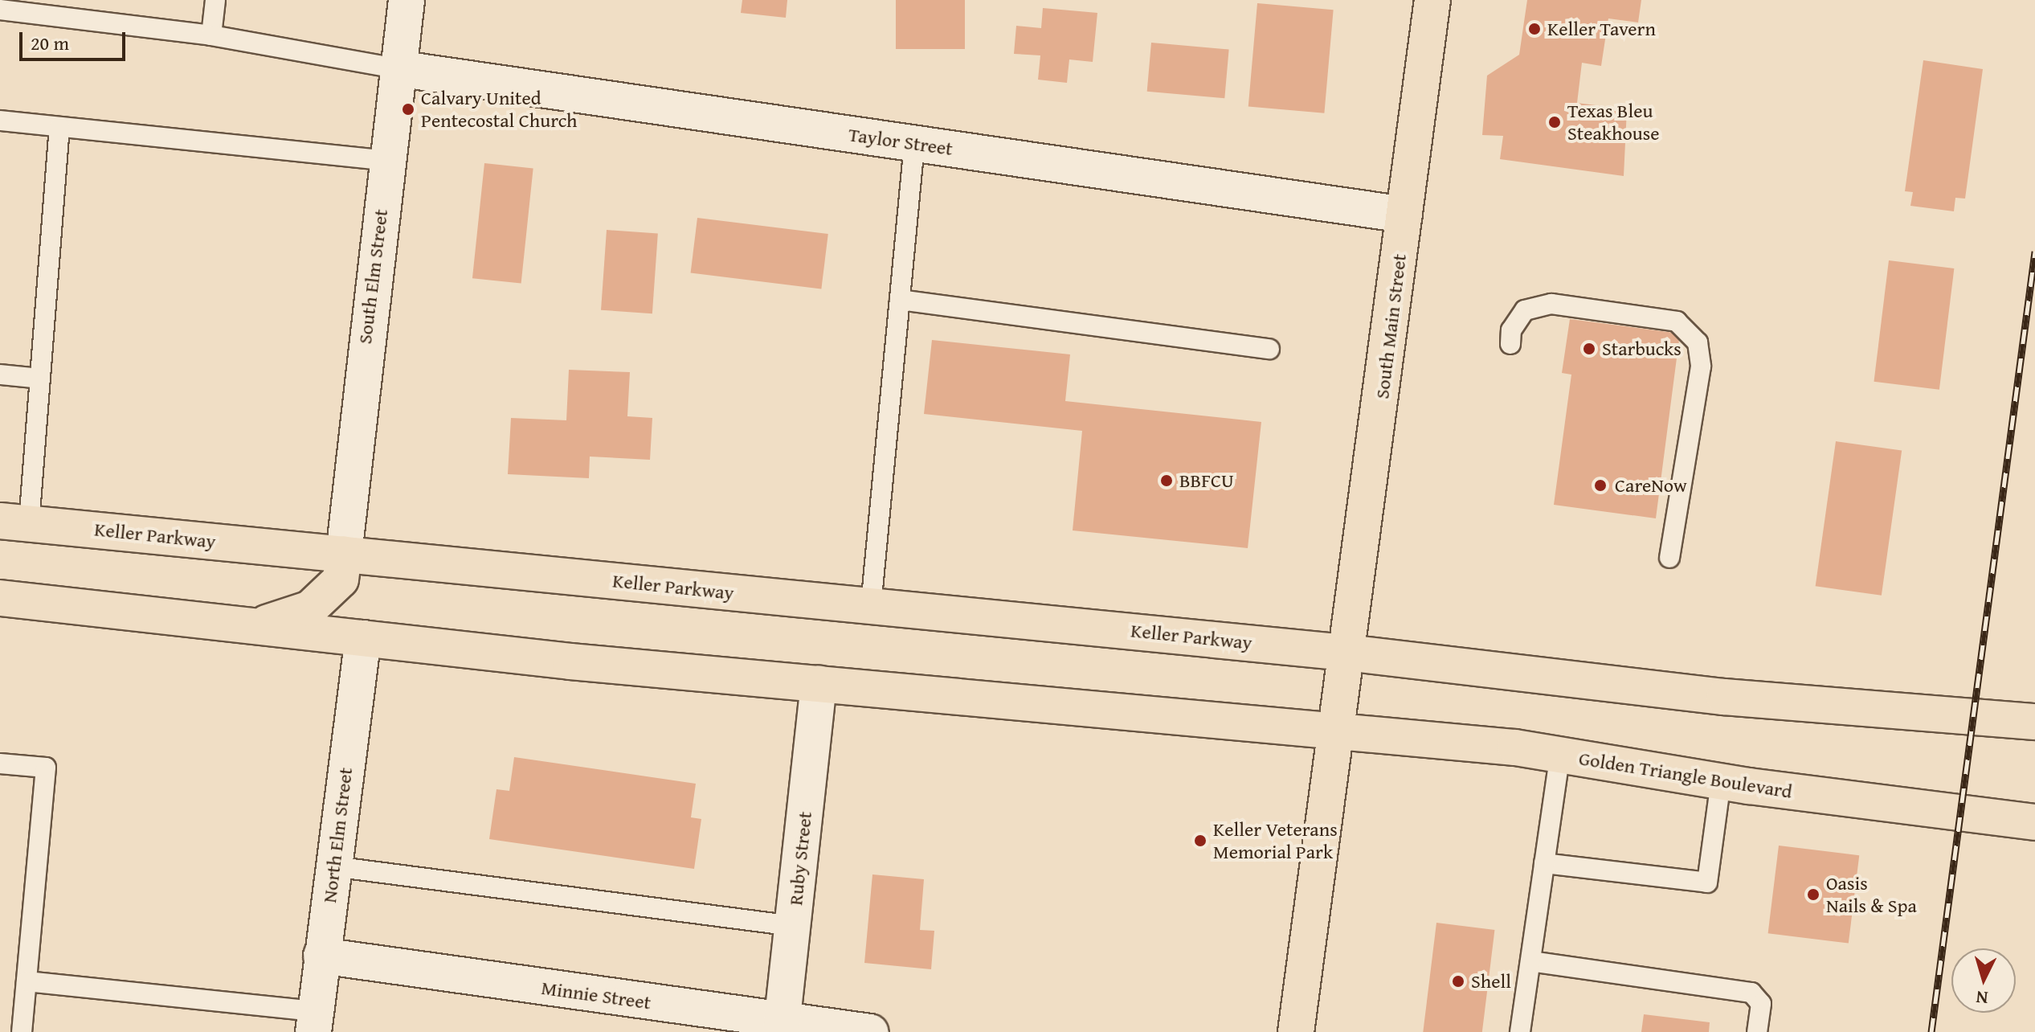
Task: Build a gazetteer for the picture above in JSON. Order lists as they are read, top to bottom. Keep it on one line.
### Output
{"streets":{"main road":["South Main Street","Keller Parkway","Golden Triangle Boulevard"],"street":["Taylor Street","South Elm Street","North Elm Street","Ruby Street","Minnie Street"]},"crossings":[["Taylor Street","South Elm Street"],["Taylor Street","South Main Street"],["South Elm Street","Keller Parkway"],["South Main Street","Keller Parkway"],["South Main Street","Golden Triangle Boulevard"],["North Elm Street","Minnie Street"],["Ruby Street","Minnie Street"]],"places":["Keller Tavern","Calvary United Pentecostal Church","Texas Bleu Steakhouse","Starbucks","BBFCU","CareNow","Keller Veterans Memorial Park","Oasis Nails & Spa","Shell"],"scale_bar":"20 m","north":"bottom"}
